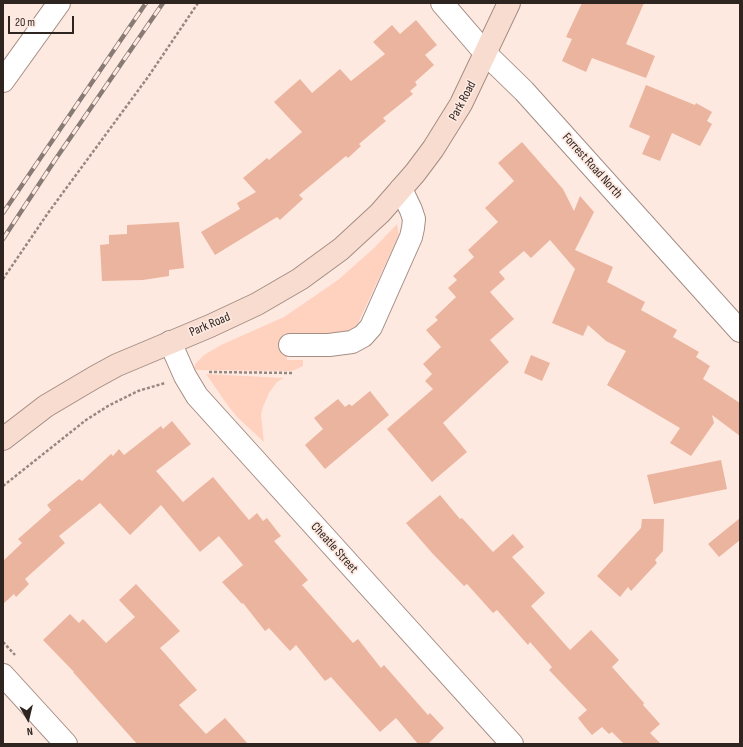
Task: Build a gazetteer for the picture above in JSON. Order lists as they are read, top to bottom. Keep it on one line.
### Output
{"streets":{"main road":["Park Road"],"street":["Forrest Road North","Cheatle Street"]},"crossings":[["Park Road","Forrest Road North"],["Park Road","Cheatle Street"]],"scale_bar":"20 m","north":"bottom"}
